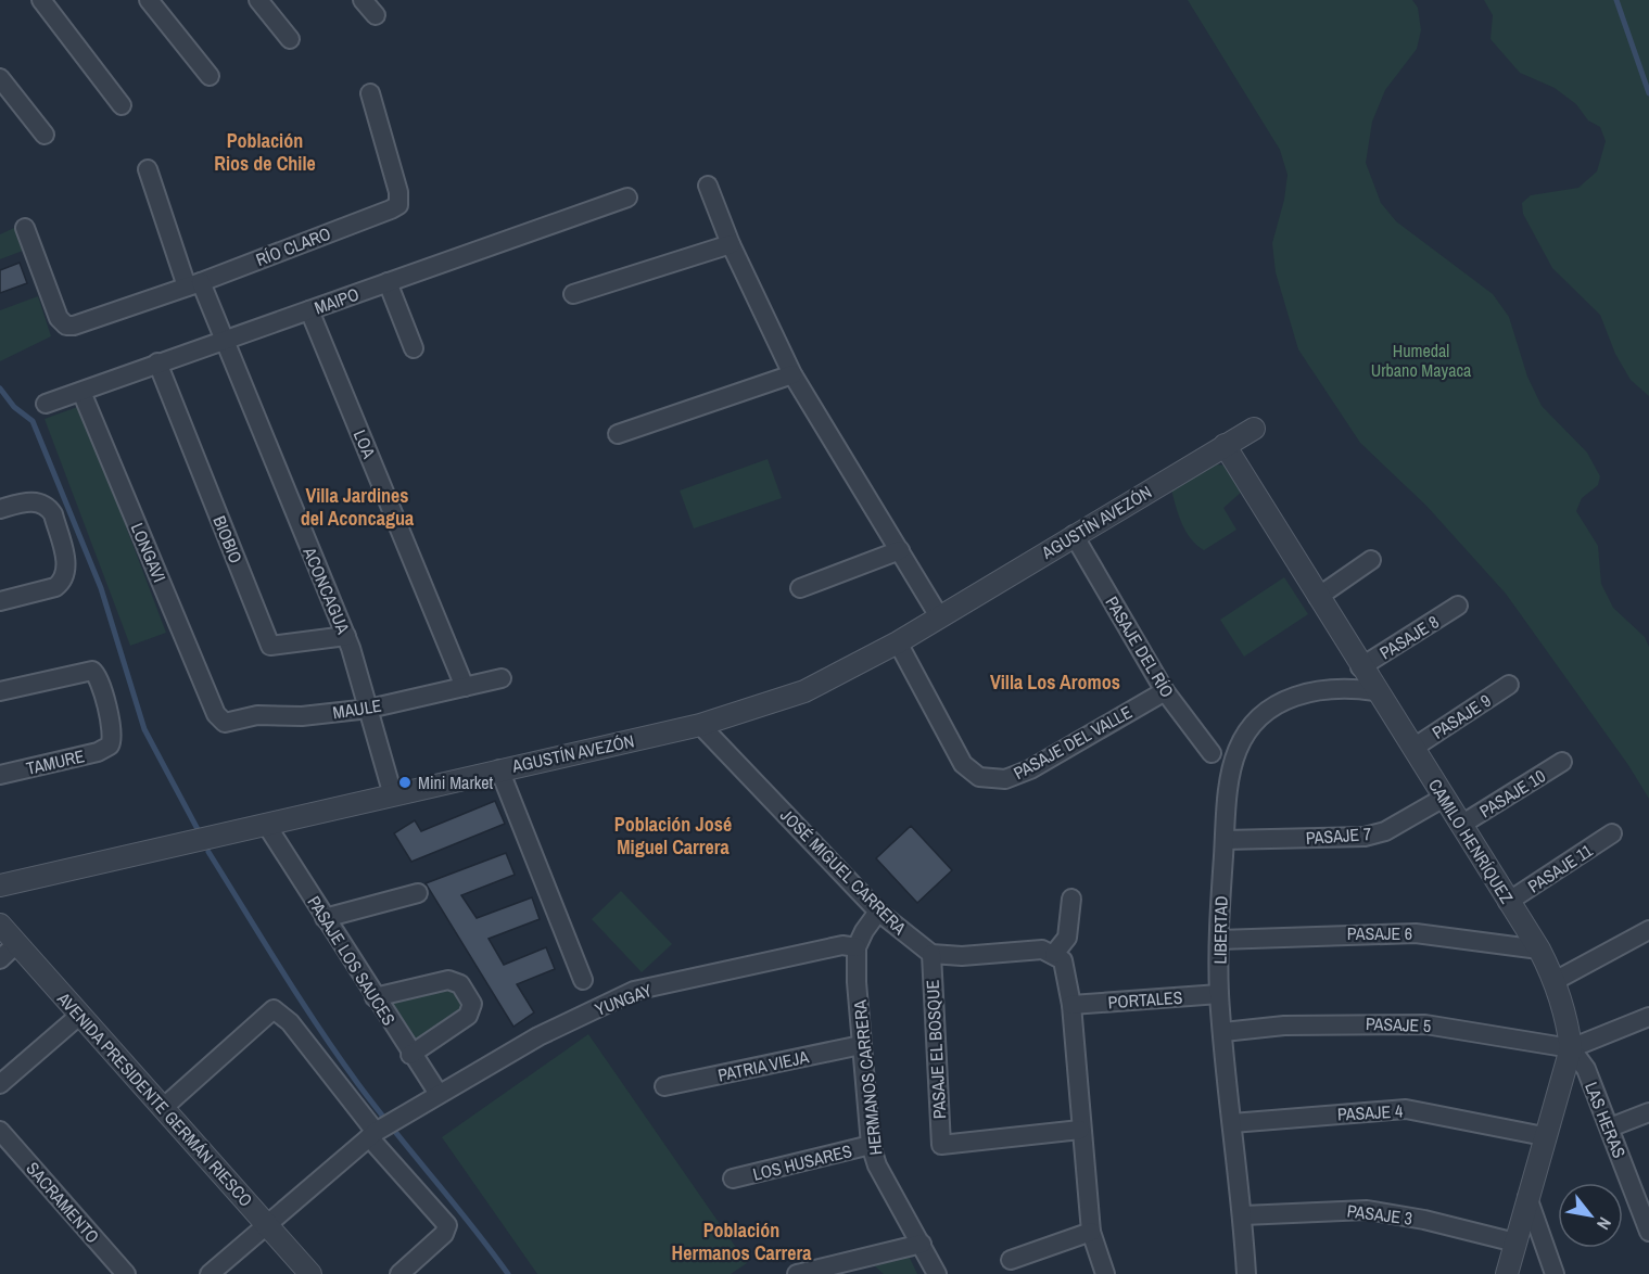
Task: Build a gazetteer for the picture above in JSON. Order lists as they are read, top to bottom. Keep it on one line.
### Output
{"streets":{"street":["RÍO CLARO","MAIPO","LOA","AGUSTÍN AVEZÓN","BIOBIO","LONGAVI","ACONCAGUA","PASAJE 8","PASAJE DEL RÍO","MAULE","PASAJE 9","PASAJE DEL VALLE","TAMURE","PASAJE 10","PASAJE 7","CAMILO HENRÍQUEZ","PASAJE 11","JOSÉ MIGUEL CARRERA","LIBERTAD","PASAJE 6","PASAJE LOS SAUCES","YUNGAY","PORTALES","PASAJE 5","PASAJE EL BOSQUE","PATRIA VIEJA","HERMANOS CARRERA","AVENIDA PRESIDENTE GERMÁN RIESCO","PASAJE 4","LAS HERAS","LOS HUSARES","SACRAMENTO","PASAJE 3"]},"crossings":[["RÍO CLARO","ACONCAGUA"],["MAIPO","LOA"],["MAIPO","BIOBIO"],["MAIPO","LONGAVI"],["MAIPO","ACONCAGUA"],["LOA","MAULE"],["AGUSTÍN AVEZÓN","ACONCAGUA"],["AGUSTÍN AVEZÓN","PASAJE DEL RÍO"],["AGUSTÍN AVEZÓN","PASAJE DEL VALLE"],["AGUSTÍN AVEZÓN","CAMILO HENRÍQUEZ"],["AGUSTÍN AVEZÓN","JOSÉ MIGUEL CARRERA"],["AGUSTÍN AVEZÓN","PASAJE LOS SAUCES"],["BIOBIO","ACONCAGUA"],["LONGAVI","MAULE"],["ACONCAGUA","MAULE"],["PASAJE 8","CAMILO HENRÍQUEZ"],["PASAJE DEL RÍO","PASAJE DEL VALLE"],["PASAJE 9","CAMILO HENRÍQUEZ"],["PASAJE 10","CAMILO HENRÍQUEZ"],["PASAJE 7","CAMILO HENRÍQUEZ"],["PASAJE 7","LIBERTAD"],["CAMILO HENRÍQUEZ","PASAJE 11"],["CAMILO HENRÍQUEZ","LIBERTAD"],["CAMILO HENRÍQUEZ","PASAJE 6"],["CAMILO HENRÍQUEZ","PASAJE 5"],["CAMILO HENRÍQUEZ","PASAJE 4"],["CAMILO HENRÍQUEZ","LAS HERAS"],["CAMILO HENRÍQUEZ","PASAJE 3"],["JOSÉ MIGUEL CARRERA","PASAJE EL BOSQUE"],["LIBERTAD","PASAJE 6"],["LIBERTAD","PORTALES"],["LIBERTAD","PASAJE 5"],["LIBERTAD","PASAJE 4"],["LIBERTAD","PASAJE 3"],["PASAJE LOS SAUCES","YUNGAY"],["YUNGAY","HERMANOS CARRERA"],["PASAJE 5","LAS HERAS"],["PATRIA VIEJA","HERMANOS CARRERA"],["HERMANOS CARRERA","LOS HUSARES"]],"districts":["Población Rios de Chile","Villa Jardines del Aconcagua","Villa Los Aromos","Población José Miguel Carrera","Población Hermanos Carrera"],"parks":["Humedal Urbano Mayaca"],"places":["Mini Market"],"north":"bottom right"}
